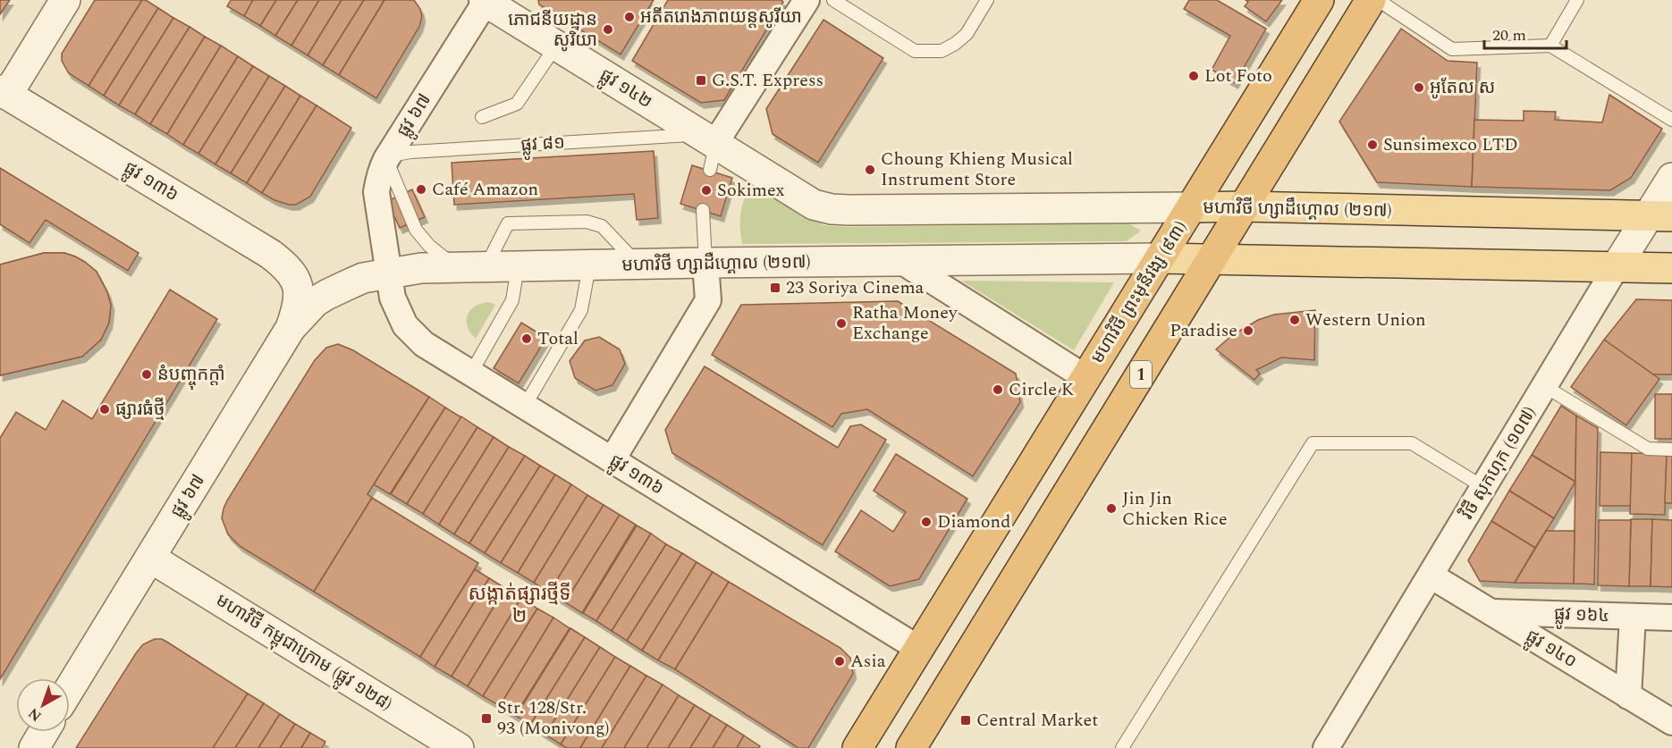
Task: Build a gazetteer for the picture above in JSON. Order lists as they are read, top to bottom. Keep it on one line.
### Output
{"streets":{"highway":["មហាវិថី ព្រះមុនីវង្ស (៩៣)","1"],"main road":["មហាវិថី ហ្សាដឹហ្គោល (២១៧)"],"street":["ផ្លូវ ១៤២","ផ្លូវ ៦៧","ផ្លូវ ១៣៦","មហាវិថី ហ្សាដឺហ្គោល (២១៧)","វិថី សុកហុក (១០៧)","ផ្លូវ ១៦៤","ផ្លូវ ១៤០","មហាវិថី កម្ពុជាក្រោម (ផ្លូវ ១២៨)"],"lane":["ផ្លូវ ៨១"]},"crossings":[["ផ្លូវ ១៤២","ផ្លូវ ៦៧"],["ផ្លូវ ១៤២","ផ្លូវ ៨១"],["ផ្លូវ ១៤២","មហាវិថី ហ្សាដឹហ្គោល (២១៧)"],["ផ្លូវ ៦៧","ផ្លូវ ៨១"],["ផ្លូវ ៦៧","ផ្លូវ ១៣៦"],["ផ្លូវ ៦៧","មហាវិថី ហ្សាដឺហ្គោល (២១៧)"],["ផ្លូវ ៦៧","មហាវិថី កម្ពុជាក្រោម (ផ្លូវ ១២៨)"],["ផ្លូវ ៨១","មហាវិថី ហ្សាដឹហ្គោល (២១៧)"],["ផ្លូវ ១៣៦","មហាវិថី ហ្សាដឺហ្គោល (២១៧)"],["ផ្លូវ ១៣៦","មហាវិថី ព្រះមុនីវង្ស (៩៣)"],["មហាវិថី ហ្សាដឹហ្គោល (២១៧)","មហាវិថី ព្រះមុនីវង្ស (៩៣)"],["មហាវិថី ហ្សាដឹហ្គោល (២១៧)","1"],["មហាវិថី ហ្សាដឹហ្គោល (២១៧)","វិថី សុកហុក (១០៧)"],["មហាវិថី ហ្សាដឺហ្គោល (២១៧)","មហាវិថី ព្រះមុនីវង្ស (៩៣)"],["វិថី សុកហុក (១០៧)","ផ្លូវ ១៤០"],["ផ្លូវ ១៦៤","ផ្លូវ ១៤០"]],"districts":["សង្កាត់ផ្សារថ្មីទី ២"],"places":{"other":["អតីតរោងភាពយន្តសូរីយា","ភោជនីយដ្ឋាន សូរិយា","Lot Foto","អូតែល ស","Sunsimexco LTD","Choung Khieng Musical Instrument Store","Café Amazon","Sokimex","Western Union","Ratha Money Exchange","Paradise","Total","នំបញ្ចុកក្ដាំ","Circle K","ផ្សារធំថ្មី","Jin Jin Chicken Rice","Diamond","Asia"],"transit":["G.S.T. Express","23 Soriya Cinema","Str. 128/Str. 93 (Monivong)","Central Market"]},"scale_bar":"20 m","north":"bottom left"}
